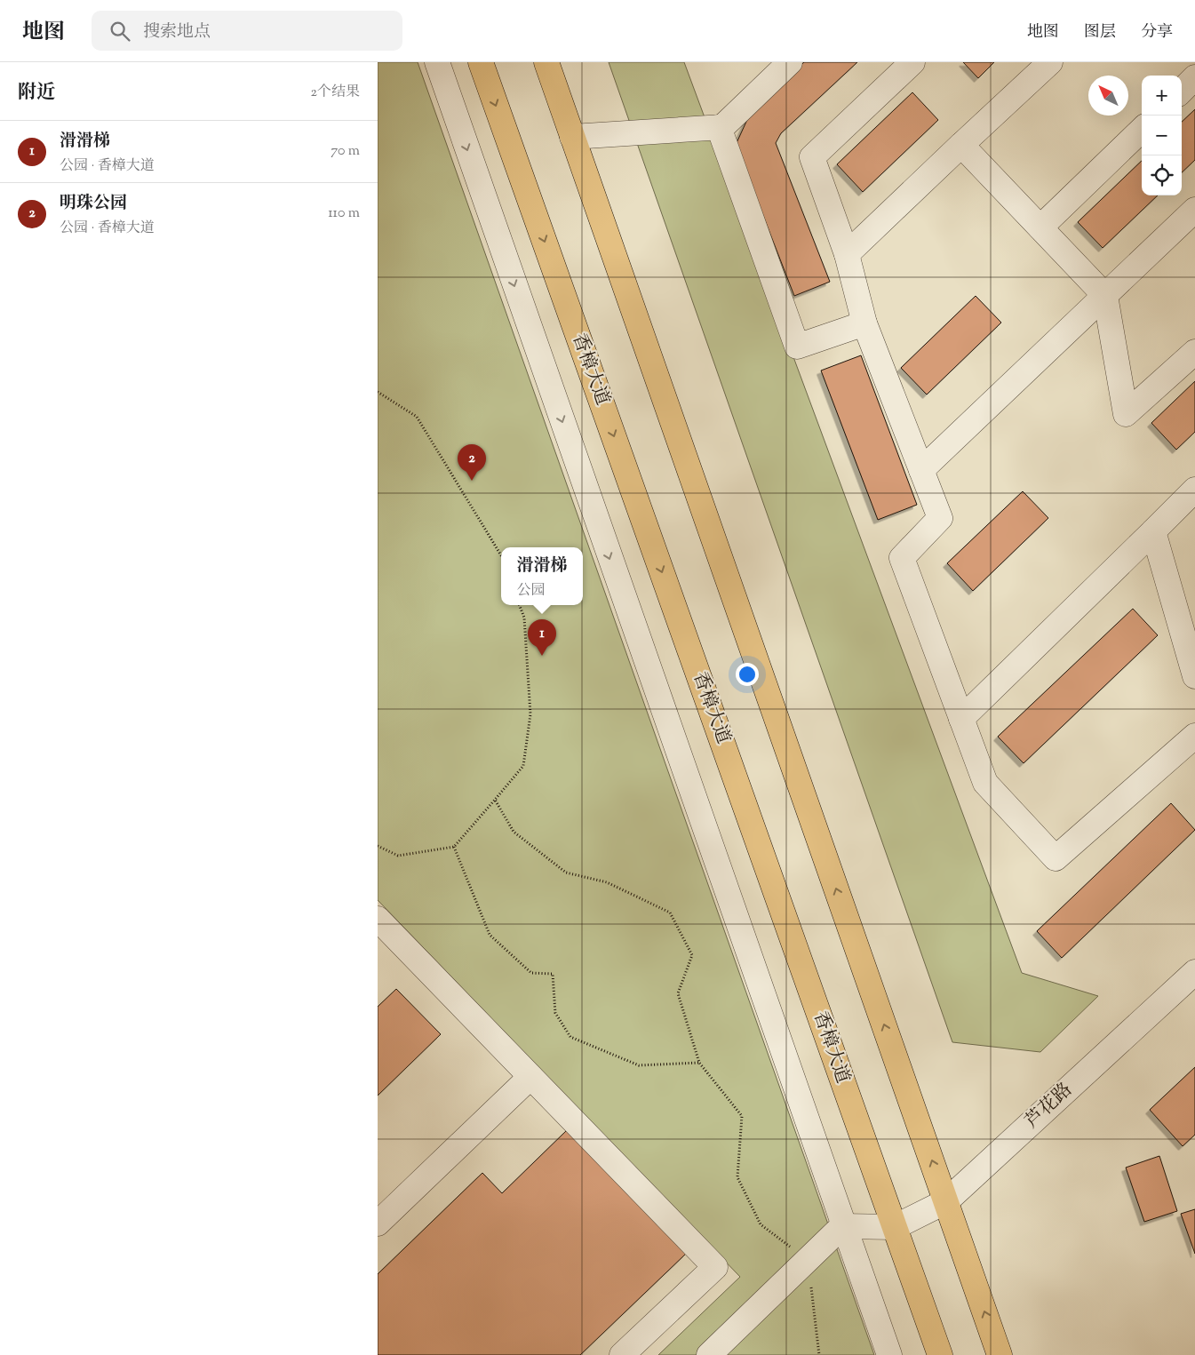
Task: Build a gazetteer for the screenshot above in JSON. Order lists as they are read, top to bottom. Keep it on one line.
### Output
{"streets":{"main road":["香樟大道"],"street":["芦花路"]},"crossings":[["香樟大道","芦花路"]],"north":"top left","page":{"header":"地图","search":"搜索地点","nav":["地图","图层","分享"],"heading":["附近","2个结果"],"map_buttons":["+","−"],"list":[{"mark":"1","name":"滑滑梯","note":"公园 · 香樟大道","value":"70 m"},{"mark":"2","name":"明珠公园","note":"公园 · 香樟大道","value":"110 m"}],"pins":["2","1"],"popup":["滑滑梯","公园"]}}
